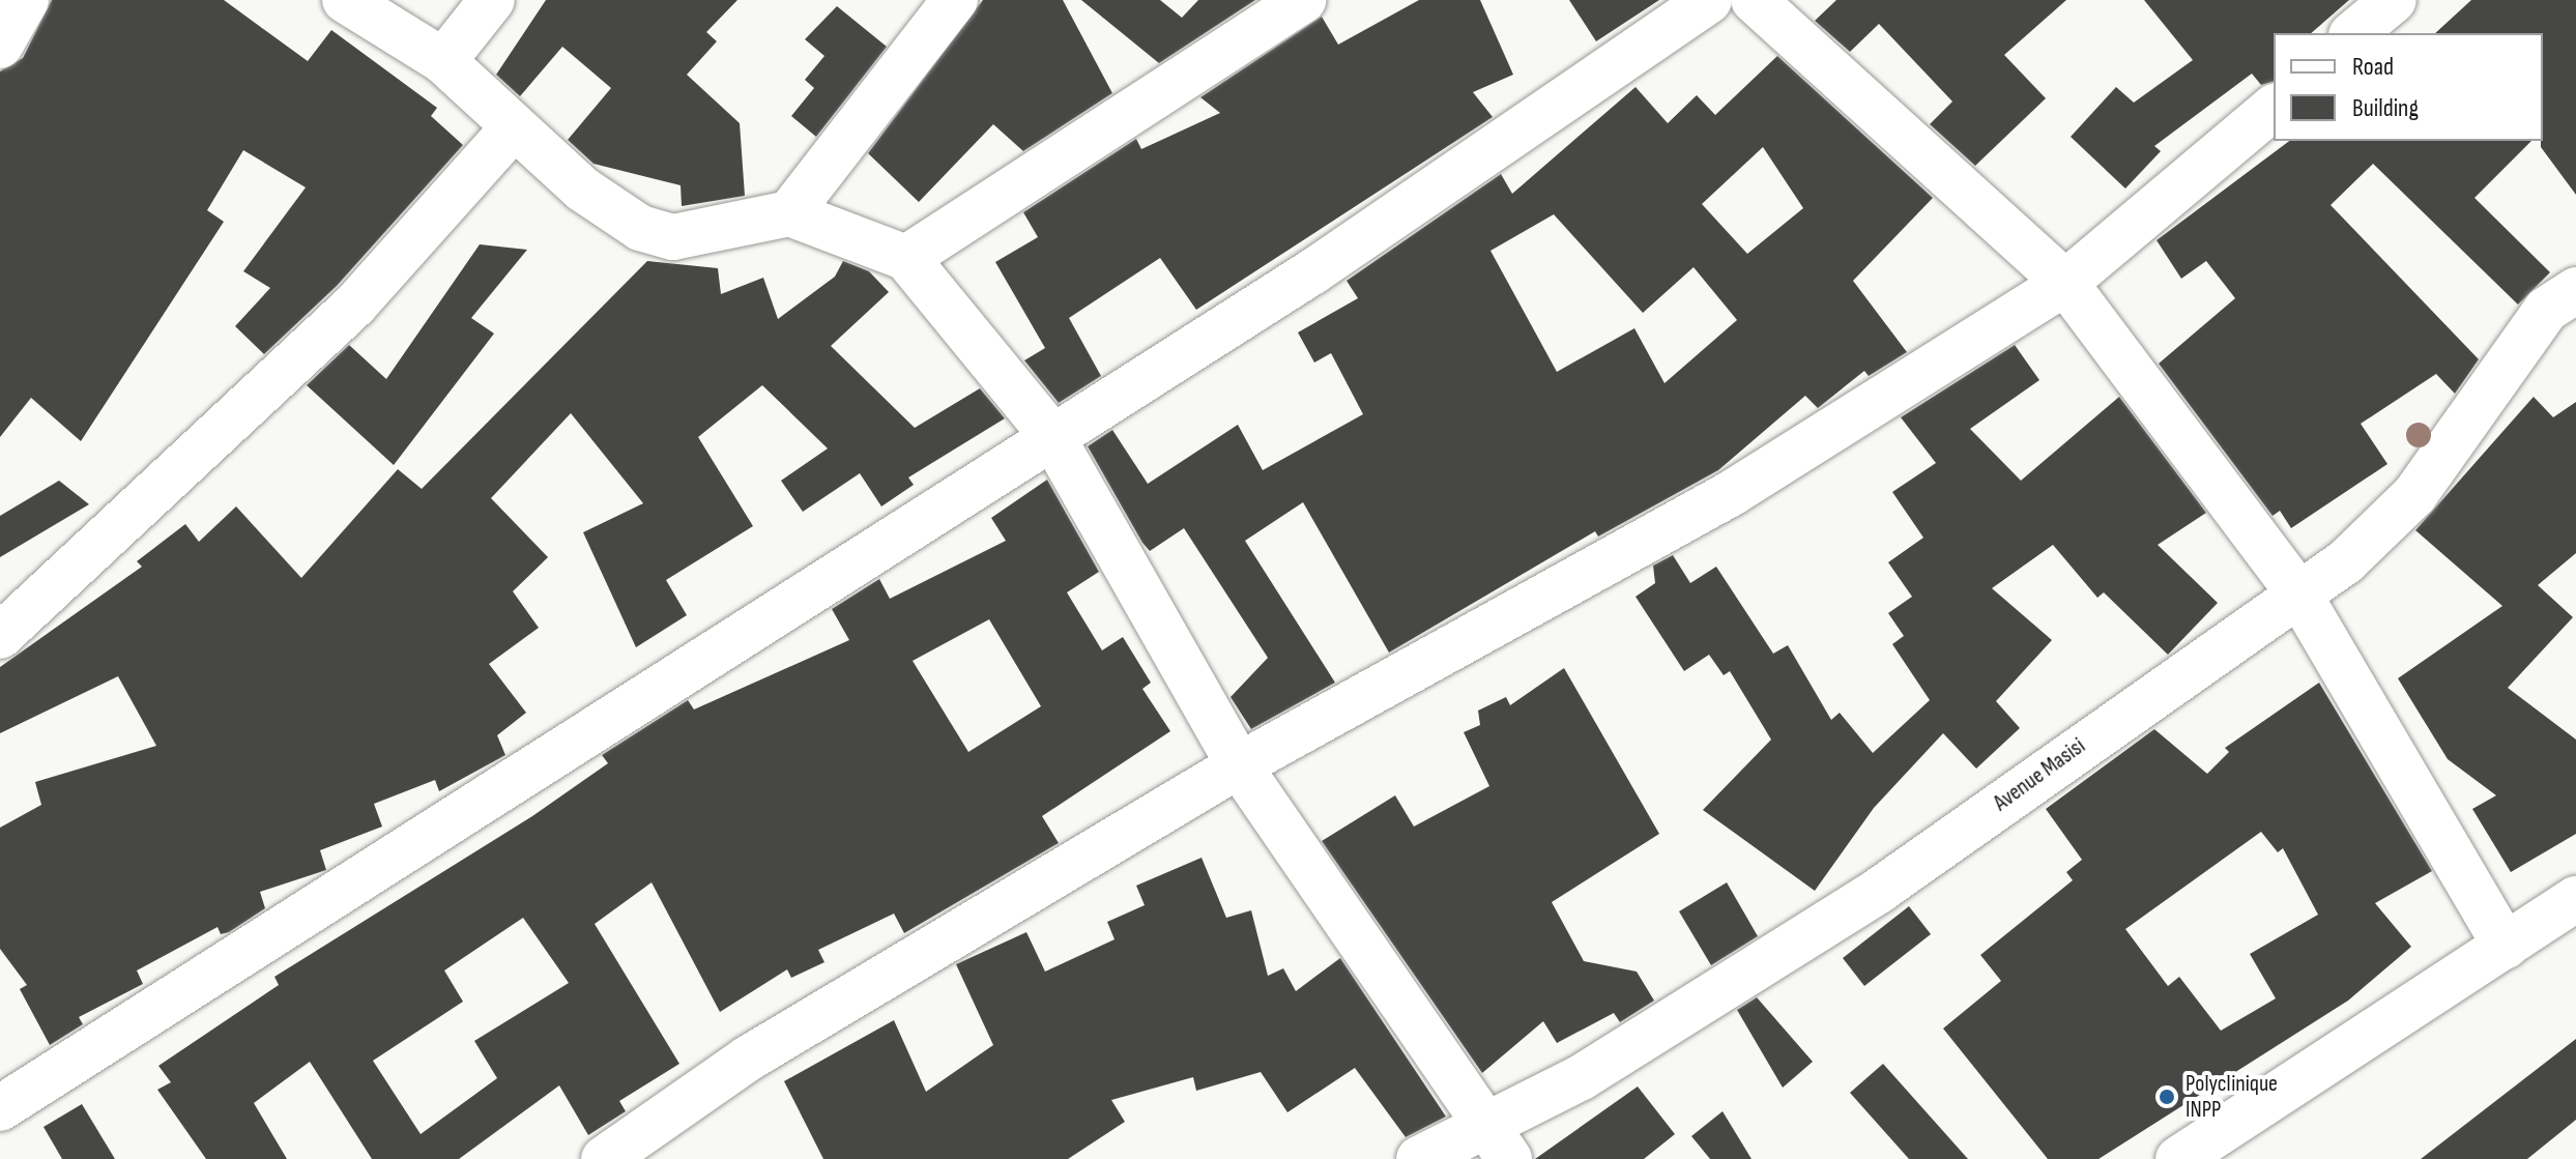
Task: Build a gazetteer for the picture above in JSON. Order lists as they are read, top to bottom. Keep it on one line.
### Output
{"streets":{"main road":["Avenue Masisi"]},"places":["Polyclinique INPP"],"legend":["Road","Building"]}
